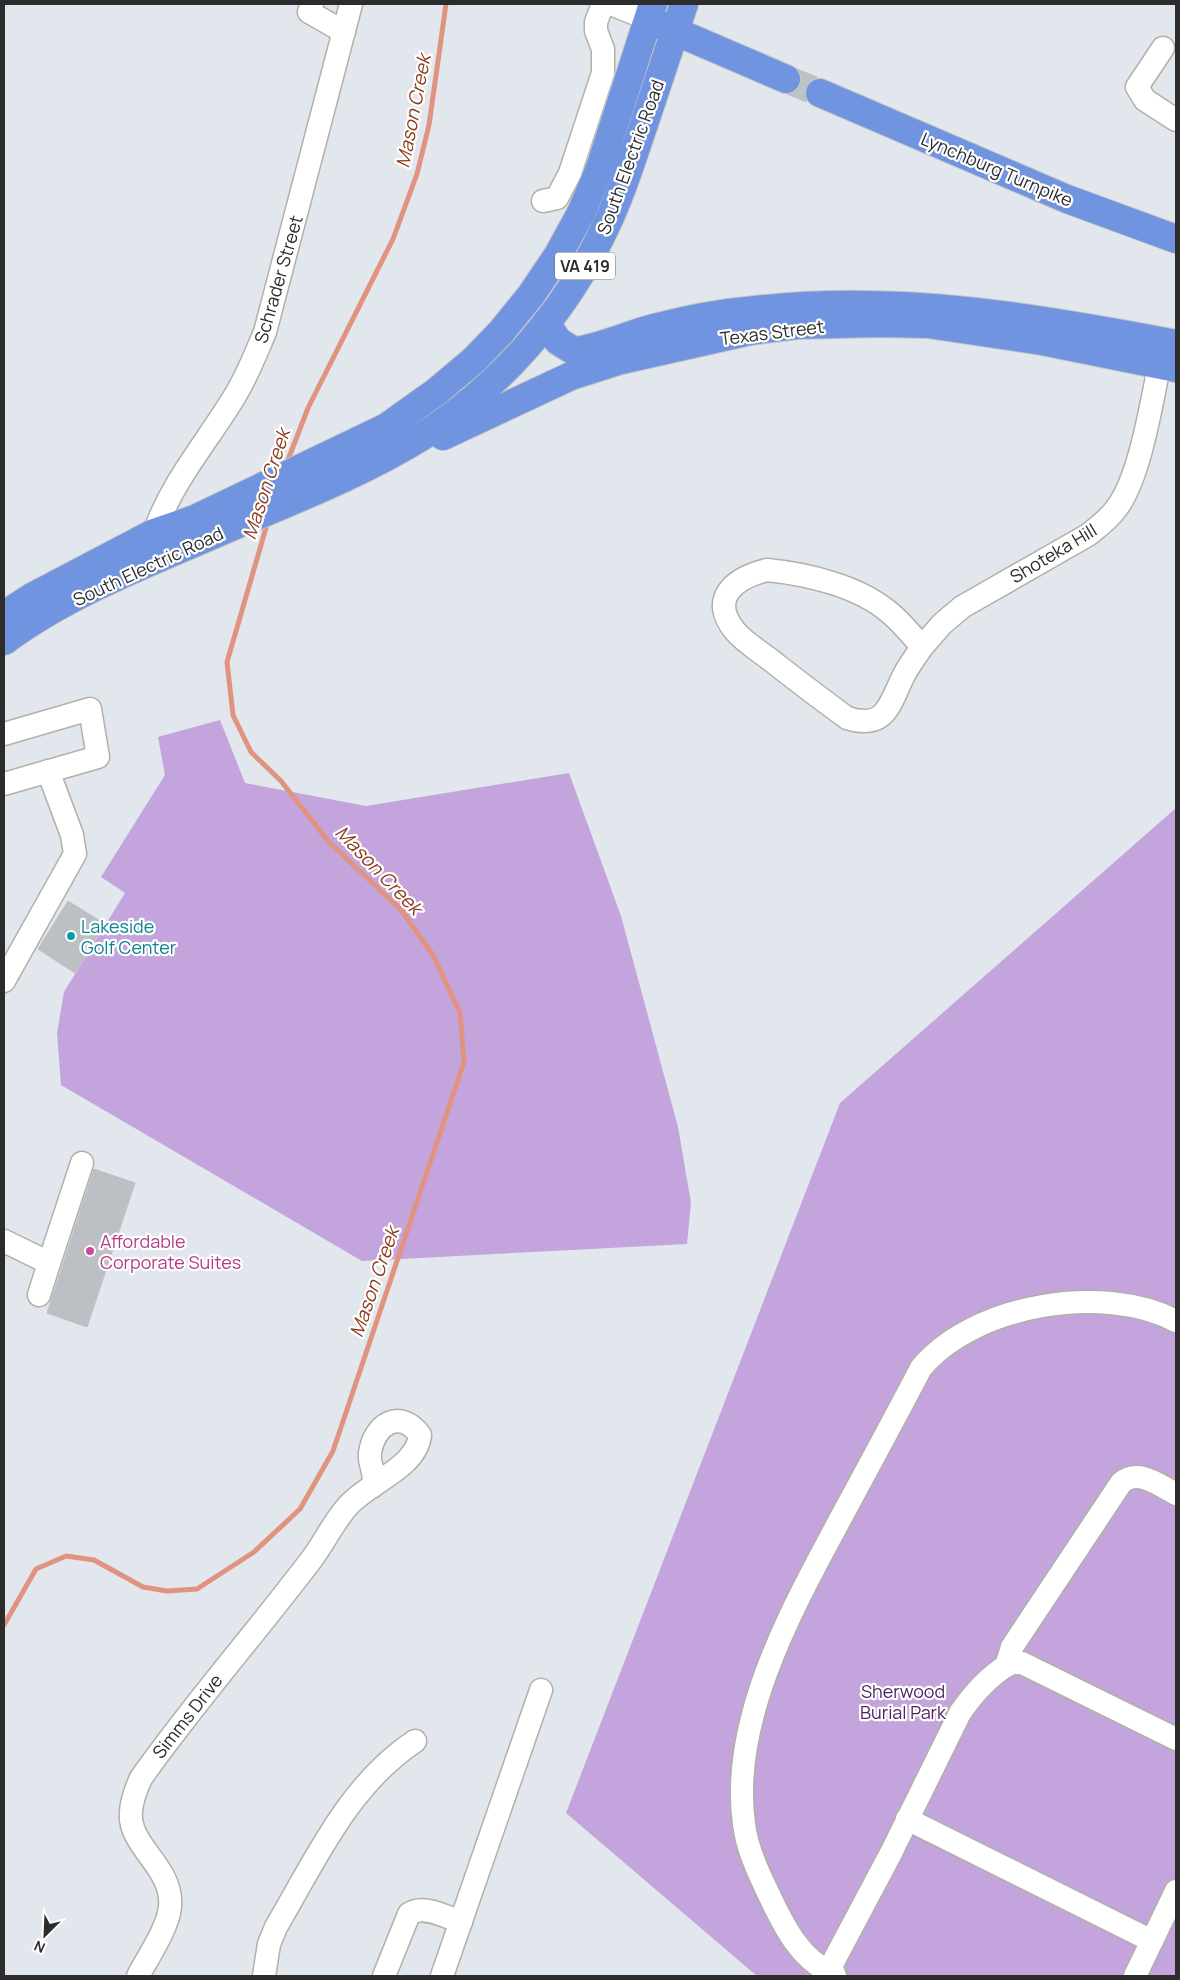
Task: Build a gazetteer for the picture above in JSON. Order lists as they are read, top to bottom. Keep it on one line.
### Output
{"streets":{"main road":["South Electric Road","Lynchburg Turnpike","VA 419","Texas Street"],"street":["Schrader Street","Shoteka Hill","Simms Drive"]},"crossings":[["South Electric Road","Schrader Street"],["South Electric Road","Texas Street"],["Texas Street","Shoteka Hill"]],"water":["Mason Creek"],"parks":["Sherwood Burial Park"],"places":["Lakeside Golf Center","Affordable Corporate Suites"],"north":"bottom left"}
